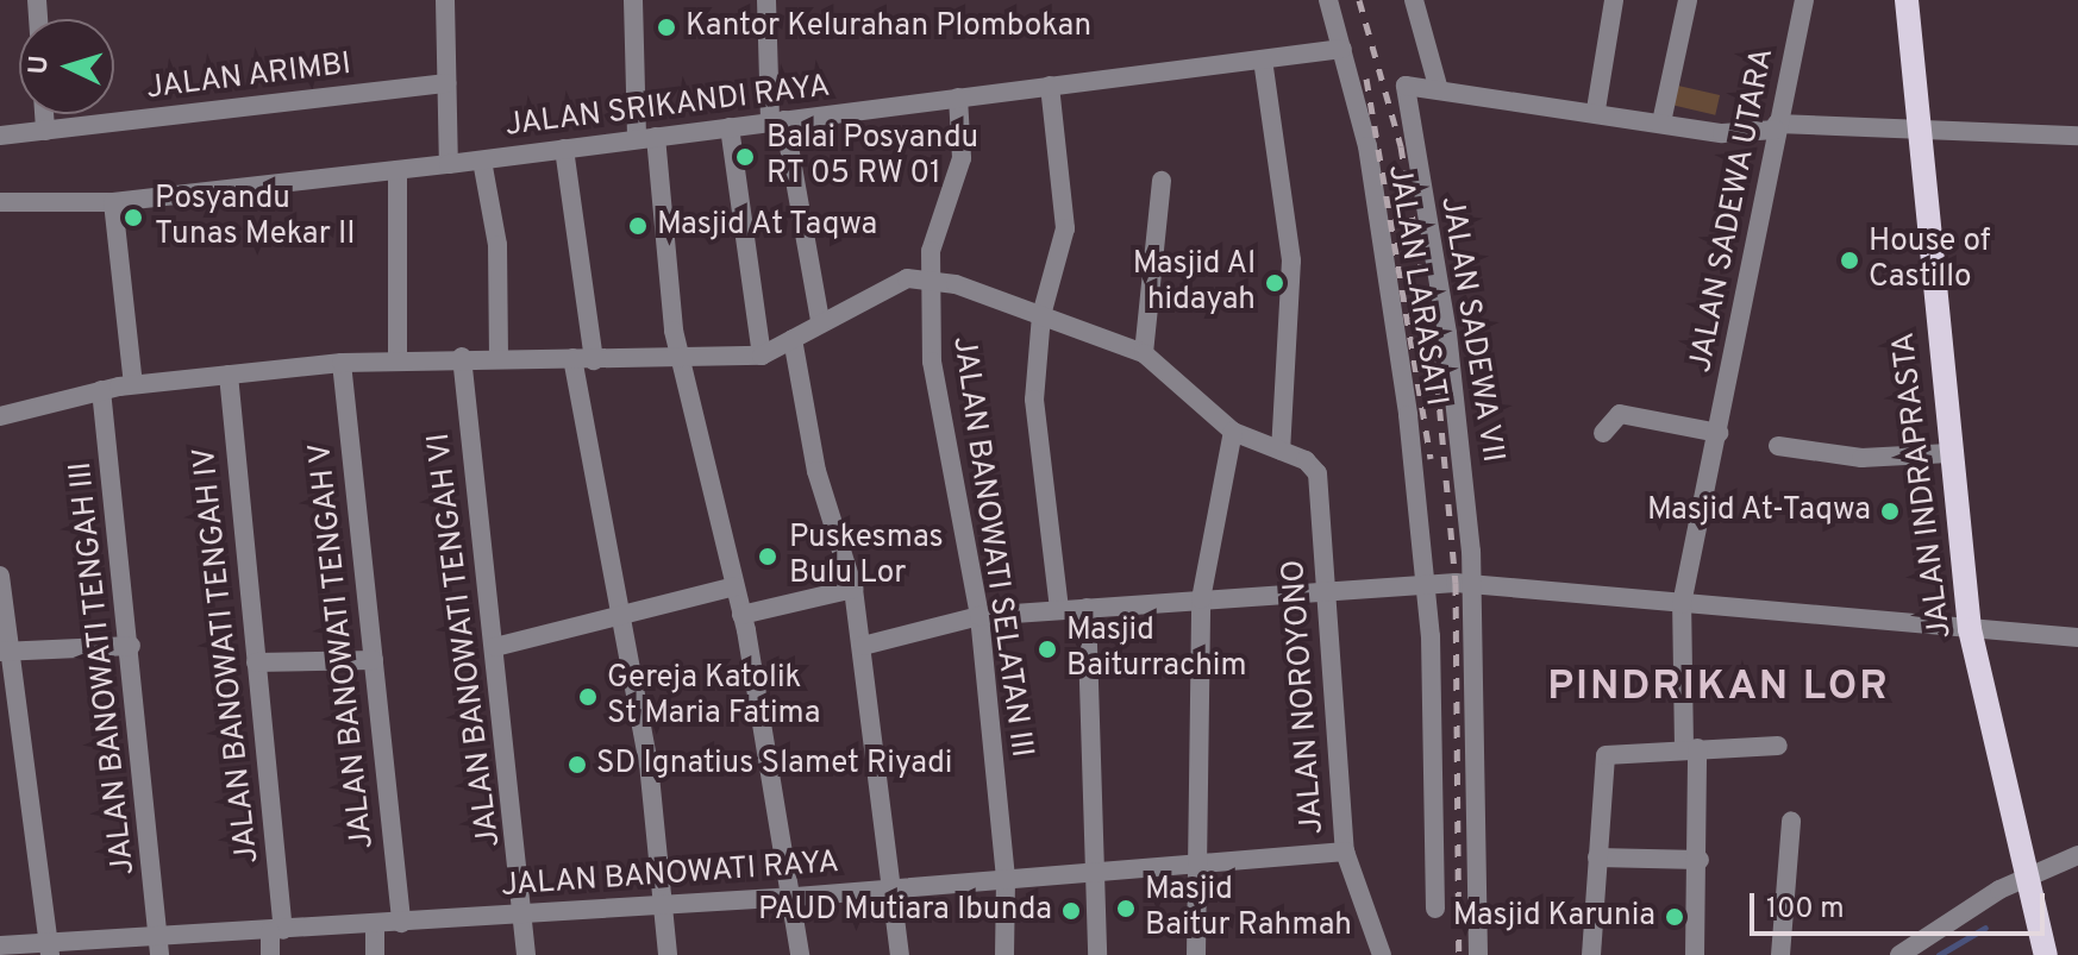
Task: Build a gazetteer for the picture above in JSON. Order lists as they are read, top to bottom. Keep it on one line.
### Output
{"streets":{"main road":["JALAN INDRAPRASTA"],"street":["JALAN ARIMBI","JALAN SRIKANDI RAYA","JALAN SADEWA UTARA","JALAN LARASATI","JALAN SADEWA VII","JALAN BANOWATI SELATAN III","JALAN BANOWATI TENGAH VI","JALAN BANOWATI TENGAH V","JALAN BANOWATI TENGAH IV","JALAN BANOWATI TENGAH III","JALAN NOROYONO","JALAN BANOWATI RAYA"]},"crossings":[["JALAN SRIKANDI RAYA","JALAN LARASATI"],["JALAN SRIKANDI RAYA","JALAN BANOWATI SELATAN III"],["JALAN BANOWATI SELATAN III","JALAN BANOWATI RAYA"],["JALAN BANOWATI TENGAH VI","JALAN BANOWATI RAYA"],["JALAN BANOWATI TENGAH V","JALAN BANOWATI RAYA"],["JALAN BANOWATI TENGAH IV","JALAN BANOWATI RAYA"],["JALAN BANOWATI TENGAH III","JALAN BANOWATI RAYA"],["JALAN NOROYONO","JALAN BANOWATI RAYA"]],"districts":["PINDRIKAN LOR"],"places":["Kantor Kelurahan Plombokan","Balai Posyandu RT 05 RW 01","Posyandu Tunas Mekar II","Masjid At Taqwa","House of Castillo","Masjid Al hidayah","Masjid At-Taqwa","Puskesmas Bulu Lor","Masjid Baiturrachim","Gereja Katolik St Maria Fatima","SD Ignatius Slamet Riyadi","Masjid Baitur Rahmah","PAUD Mutiara Ibunda","Masjid Karunia"],"scale_bar":"100 m","north":"left"}
